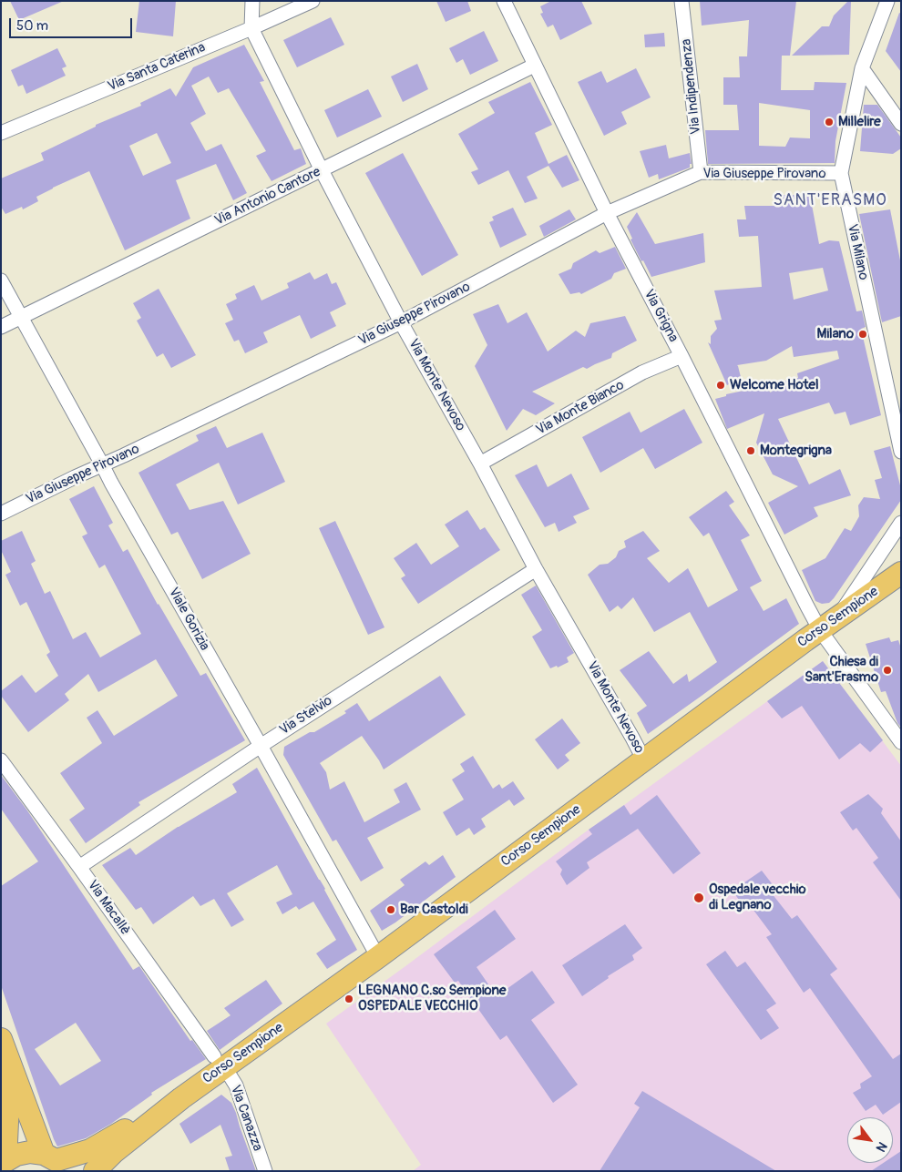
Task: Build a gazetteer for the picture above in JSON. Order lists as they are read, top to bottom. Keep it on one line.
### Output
{"streets":{"main road":["Corso Sempione"],"street":["Via Santa Caterina","Via Indipendenza","Via Giuseppe Pirovano","Via Antonio Cantore","Via Milano","Via Grigna","Via Monte Nevoso","Via Monte Bianco","Viale Gorizia","Via Stelvio","Via Macallè","Via Canazza"]},"crossings":[["Via Santa Caterina","Via Monte Nevoso"],["Via Indipendenza","Via Giuseppe Pirovano"],["Via Giuseppe Pirovano","Via Milano"],["Via Giuseppe Pirovano","Via Grigna"],["Via Giuseppe Pirovano","Via Monte Nevoso"],["Via Giuseppe Pirovano","Viale Gorizia"],["Via Antonio Cantore","Via Grigna"],["Via Antonio Cantore","Via Monte Nevoso"],["Via Antonio Cantore","Viale Gorizia"],["Via Grigna","Via Monte Bianco"],["Via Grigna","Corso Sempione"],["Via Monte Nevoso","Via Monte Bianco"],["Via Monte Nevoso","Corso Sempione"],["Via Monte Nevoso","Via Stelvio"],["Corso Sempione","Viale Gorizia"],["Corso Sempione","Via Macallè"],["Corso Sempione","Via Canazza"],["Viale Gorizia","Via Stelvio"],["Via Stelvio","Via Macallè"],["Via Macallè","Via Canazza"]],"districts":["SANT'ERASMO"],"places":["Millelire","Milano","Welcome Hotel","Montegrigna","Chiesa di Sant'Erasmo","Ospedale vecchio di Legnano","Bar Castoldi","LEGNANO C.so Sempione OSPEDALE VECCHIO"],"scale_bar":"50 m","north":"bottom right"}
